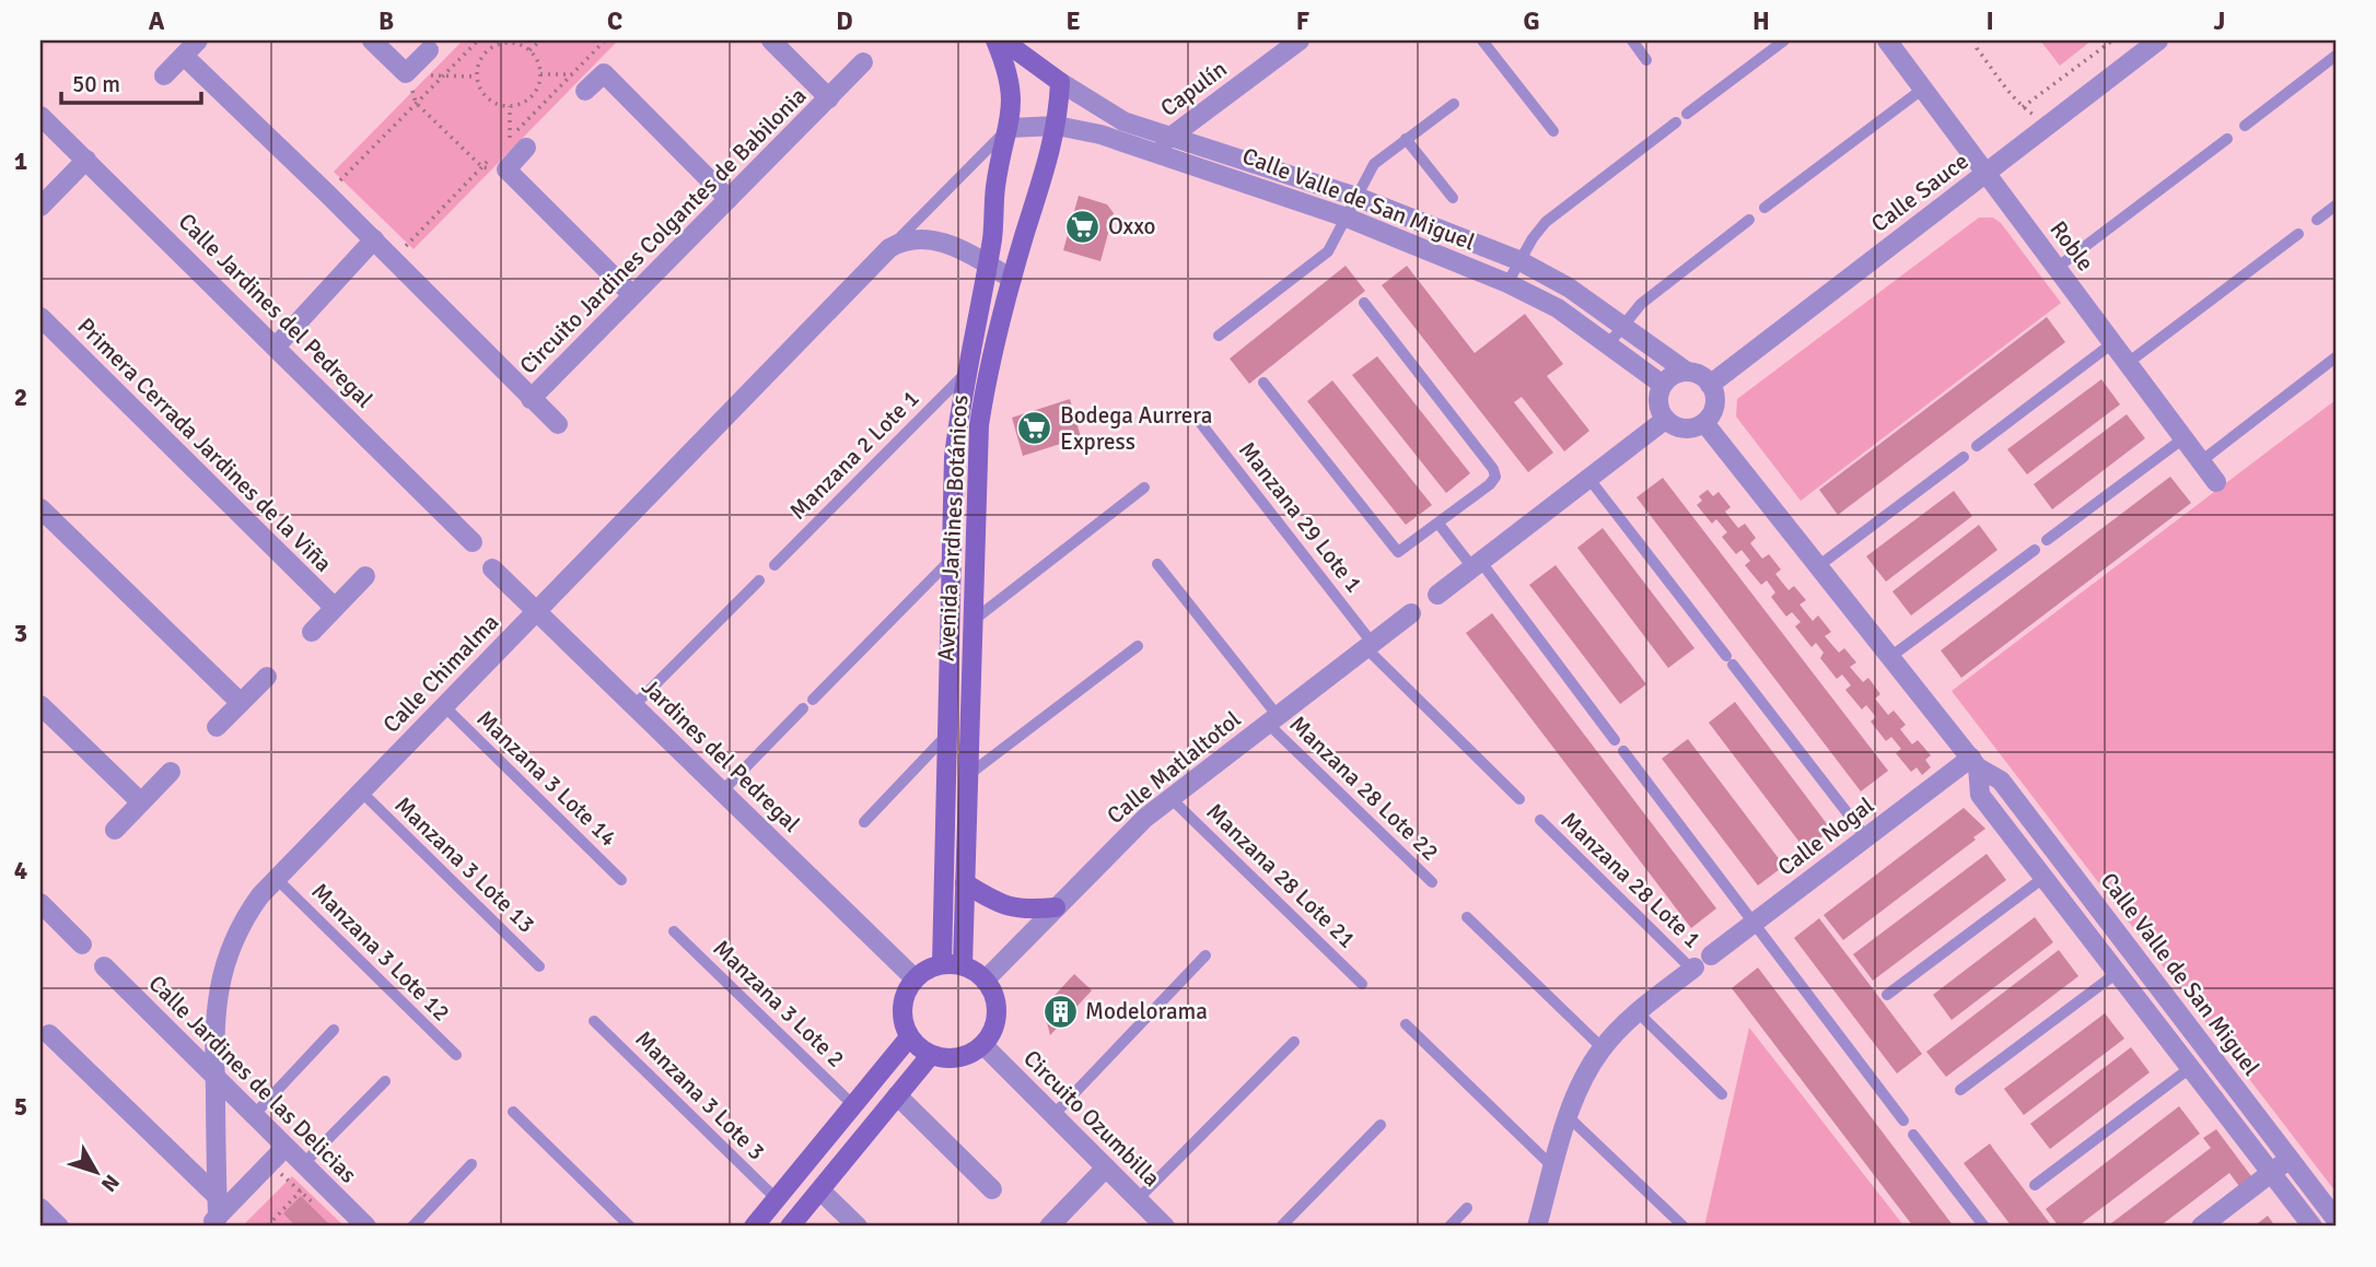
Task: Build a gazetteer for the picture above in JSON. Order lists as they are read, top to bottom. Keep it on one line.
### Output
{"streets":{"street":["Capulín","Calle Sauce","Calle Valle de San Miguel","Circuito Jardines Colgantes de Babilonia","Roble","Calle Jardines del Pedregal","Primera Cerrada Jardines de la Viña","Avenida Jardines Botánicos","Calle Chimalma","Jardines del Pedregal","Calle Matlaltotol","Calle Nogal","Calle Jardines de las Delicias","Circuito Ozumbilla"],"lane":["Manzana 2 Lote 1","Manzana 29 Lote 1","Manzana 3 Lote 14","Manzana 28 Lote 22","Manzana 3 Lote 13","Manzana 28 Lote 21","Manzana 28 Lote 1","Manzana 3 Lote 12","Manzana 3 Lote 2","Manzana 3 Lote 3"]},"crossings":[["Capulín","Calle Valle de San Miguel"],["Calle Sauce","Calle Valle de San Miguel"],["Calle Sauce","Roble"],["Calle Valle de San Miguel","Avenida Jardines Botánicos"],["Calle Valle de San Miguel","Calle Chimalma"],["Calle Valle de San Miguel","Calle Nogal"],["Manzana 2 Lote 1","Avenida Jardines Botánicos"],["Manzana 29 Lote 1","Calle Matlaltotol"],["Avenida Jardines Botánicos","Calle Chimalma"],["Avenida Jardines Botánicos","Jardines del Pedregal"],["Avenida Jardines Botánicos","Calle Matlaltotol"],["Avenida Jardines Botánicos","Circuito Ozumbilla"],["Calle Chimalma","Jardines del Pedregal"],["Calle Chimalma","Manzana 3 Lote 14"],["Calle Chimalma","Manzana 3 Lote 13"],["Calle Chimalma","Manzana 3 Lote 12"],["Calle Chimalma","Calle Jardines de las Delicias"],["Jardines del Pedregal","Calle Matlaltotol"],["Jardines del Pedregal","Circuito Ozumbilla"],["Calle Matlaltotol","Manzana 28 Lote 22"],["Calle Matlaltotol","Manzana 28 Lote 21"],["Calle Matlaltotol","Circuito Ozumbilla"],["Calle Nogal","Manzana 28 Lote 1"]],"places":{"supermarket":["Oxxo","Bodega Aurrera Express"],"building":["Modelorama"]},"scale_bar":"50 m","north":"bottom right","grid":{"columns":["A","B","C","D","E","F","G","H","I","J"],"rows":["1","2","3","4","5"]}}
